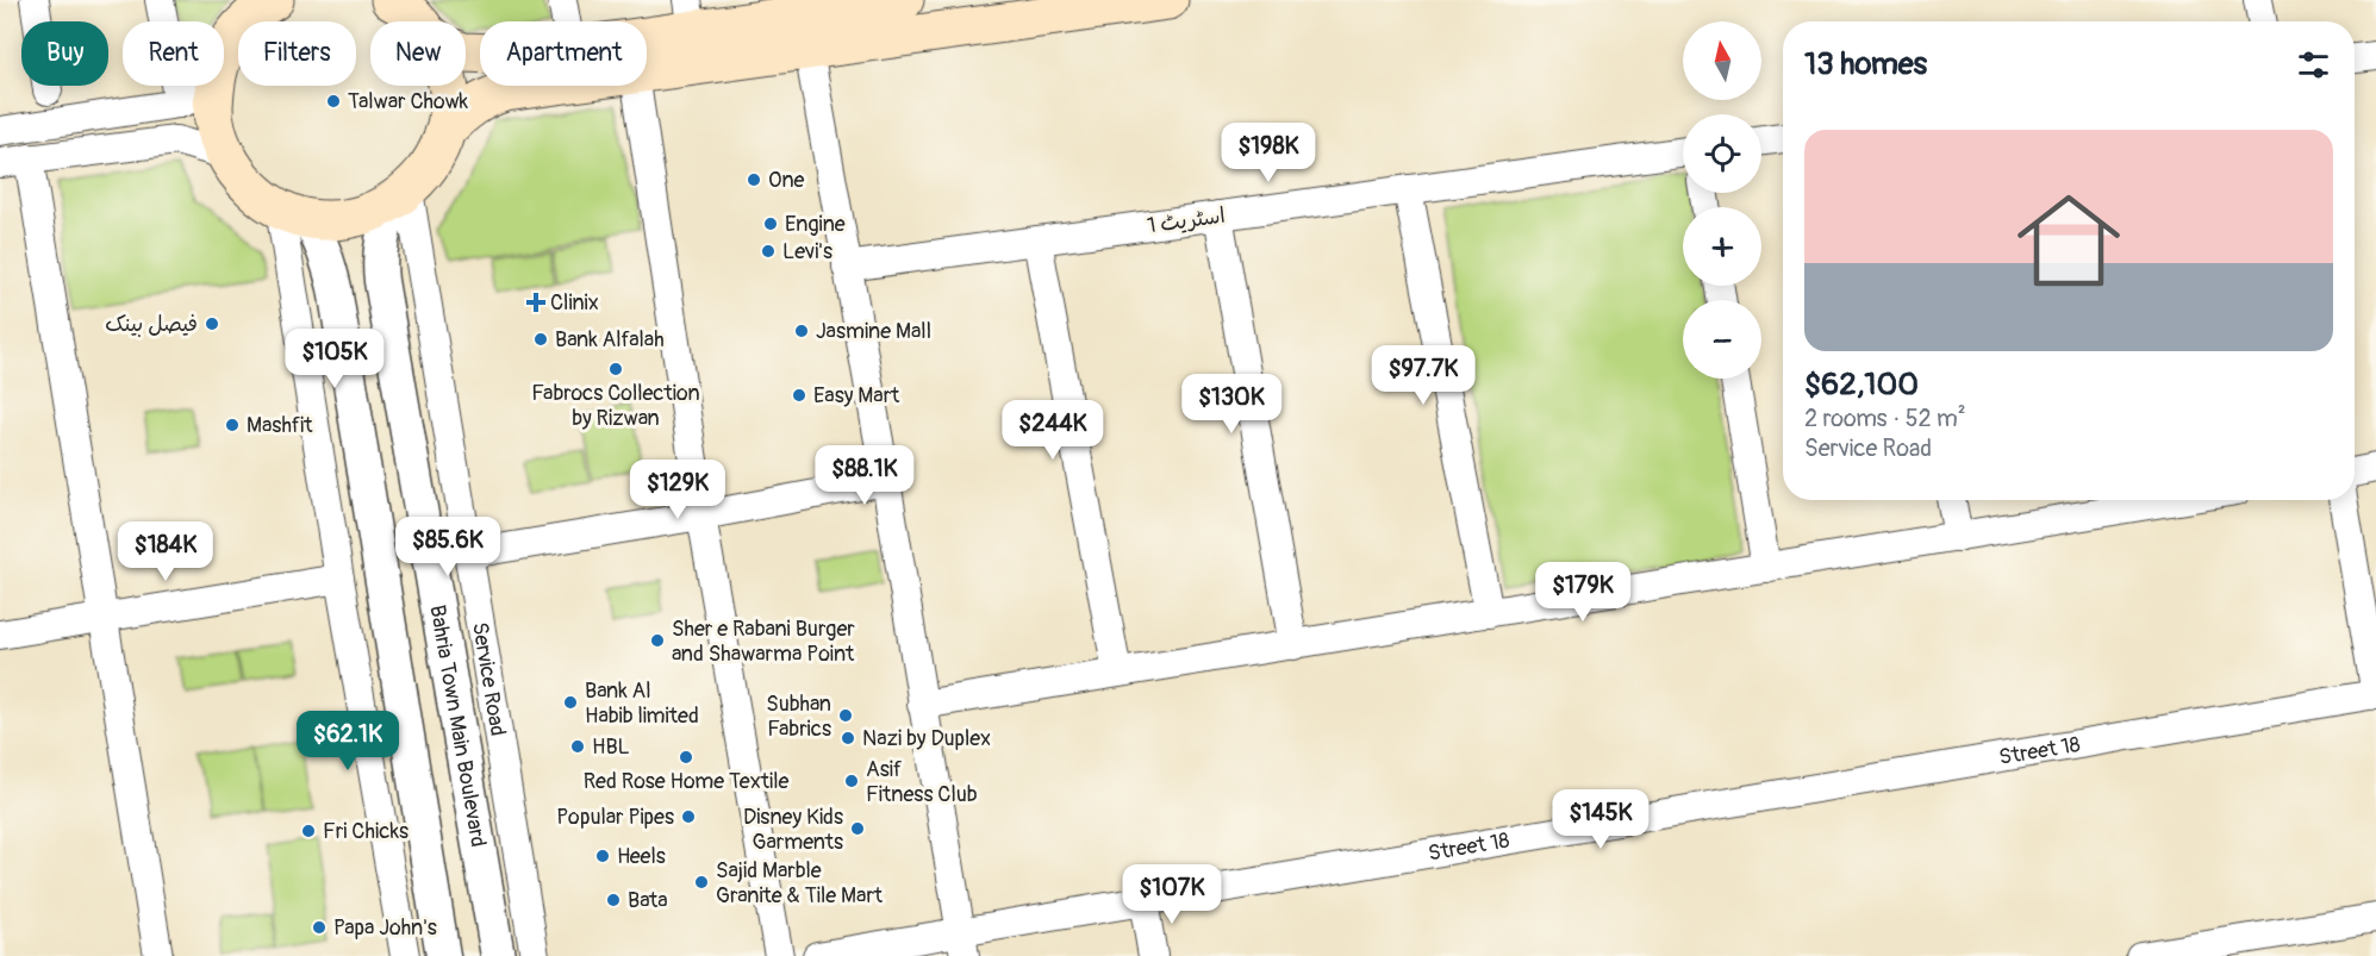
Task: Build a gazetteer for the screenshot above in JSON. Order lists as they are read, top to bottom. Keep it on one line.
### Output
{"streets":{"street":["اسٹریٹ 1","Service Road","Bahria Town Main Boulevard","Street 18"]},"crossings":[["Service Road","Bahria Town Main Boulevard"]],"places":{"other":["Talwar Chowk","One","Engine","Levi's","فیصل بینک","Jasmine Mall","Bank Alfalah","Fabrocs Collection by Rizwan","Easy Mart","Mashfit","Sher e Rabani Burger and Shawarma Point","Bank Al Habib limited","Subhan Fabrics","Nazi by Duplex","HBL","Red Rose Home Textile","Asif Fitness Club","Popular Pipes","Disney Kids Garments","Fri Chicks","Heels","Sajid Marble Granite & Tile Mart","Bata","Papa John's"],"health":["Clinix"]},"north":"top","page":{"map_buttons":["+","−"],"chip":["Buy","Rent","Filters","New","Apartment"],"heading":"13 homes","list":[{"name":"$62,100","note":"2 rooms · 52 m² · Service Road"}],"price":["$198K","$105K","$97.7K","$130K","$244K","$88.1K","$129K","$85.6K","$184K","$179K","$62.1K","$145K","$107K"]}}
